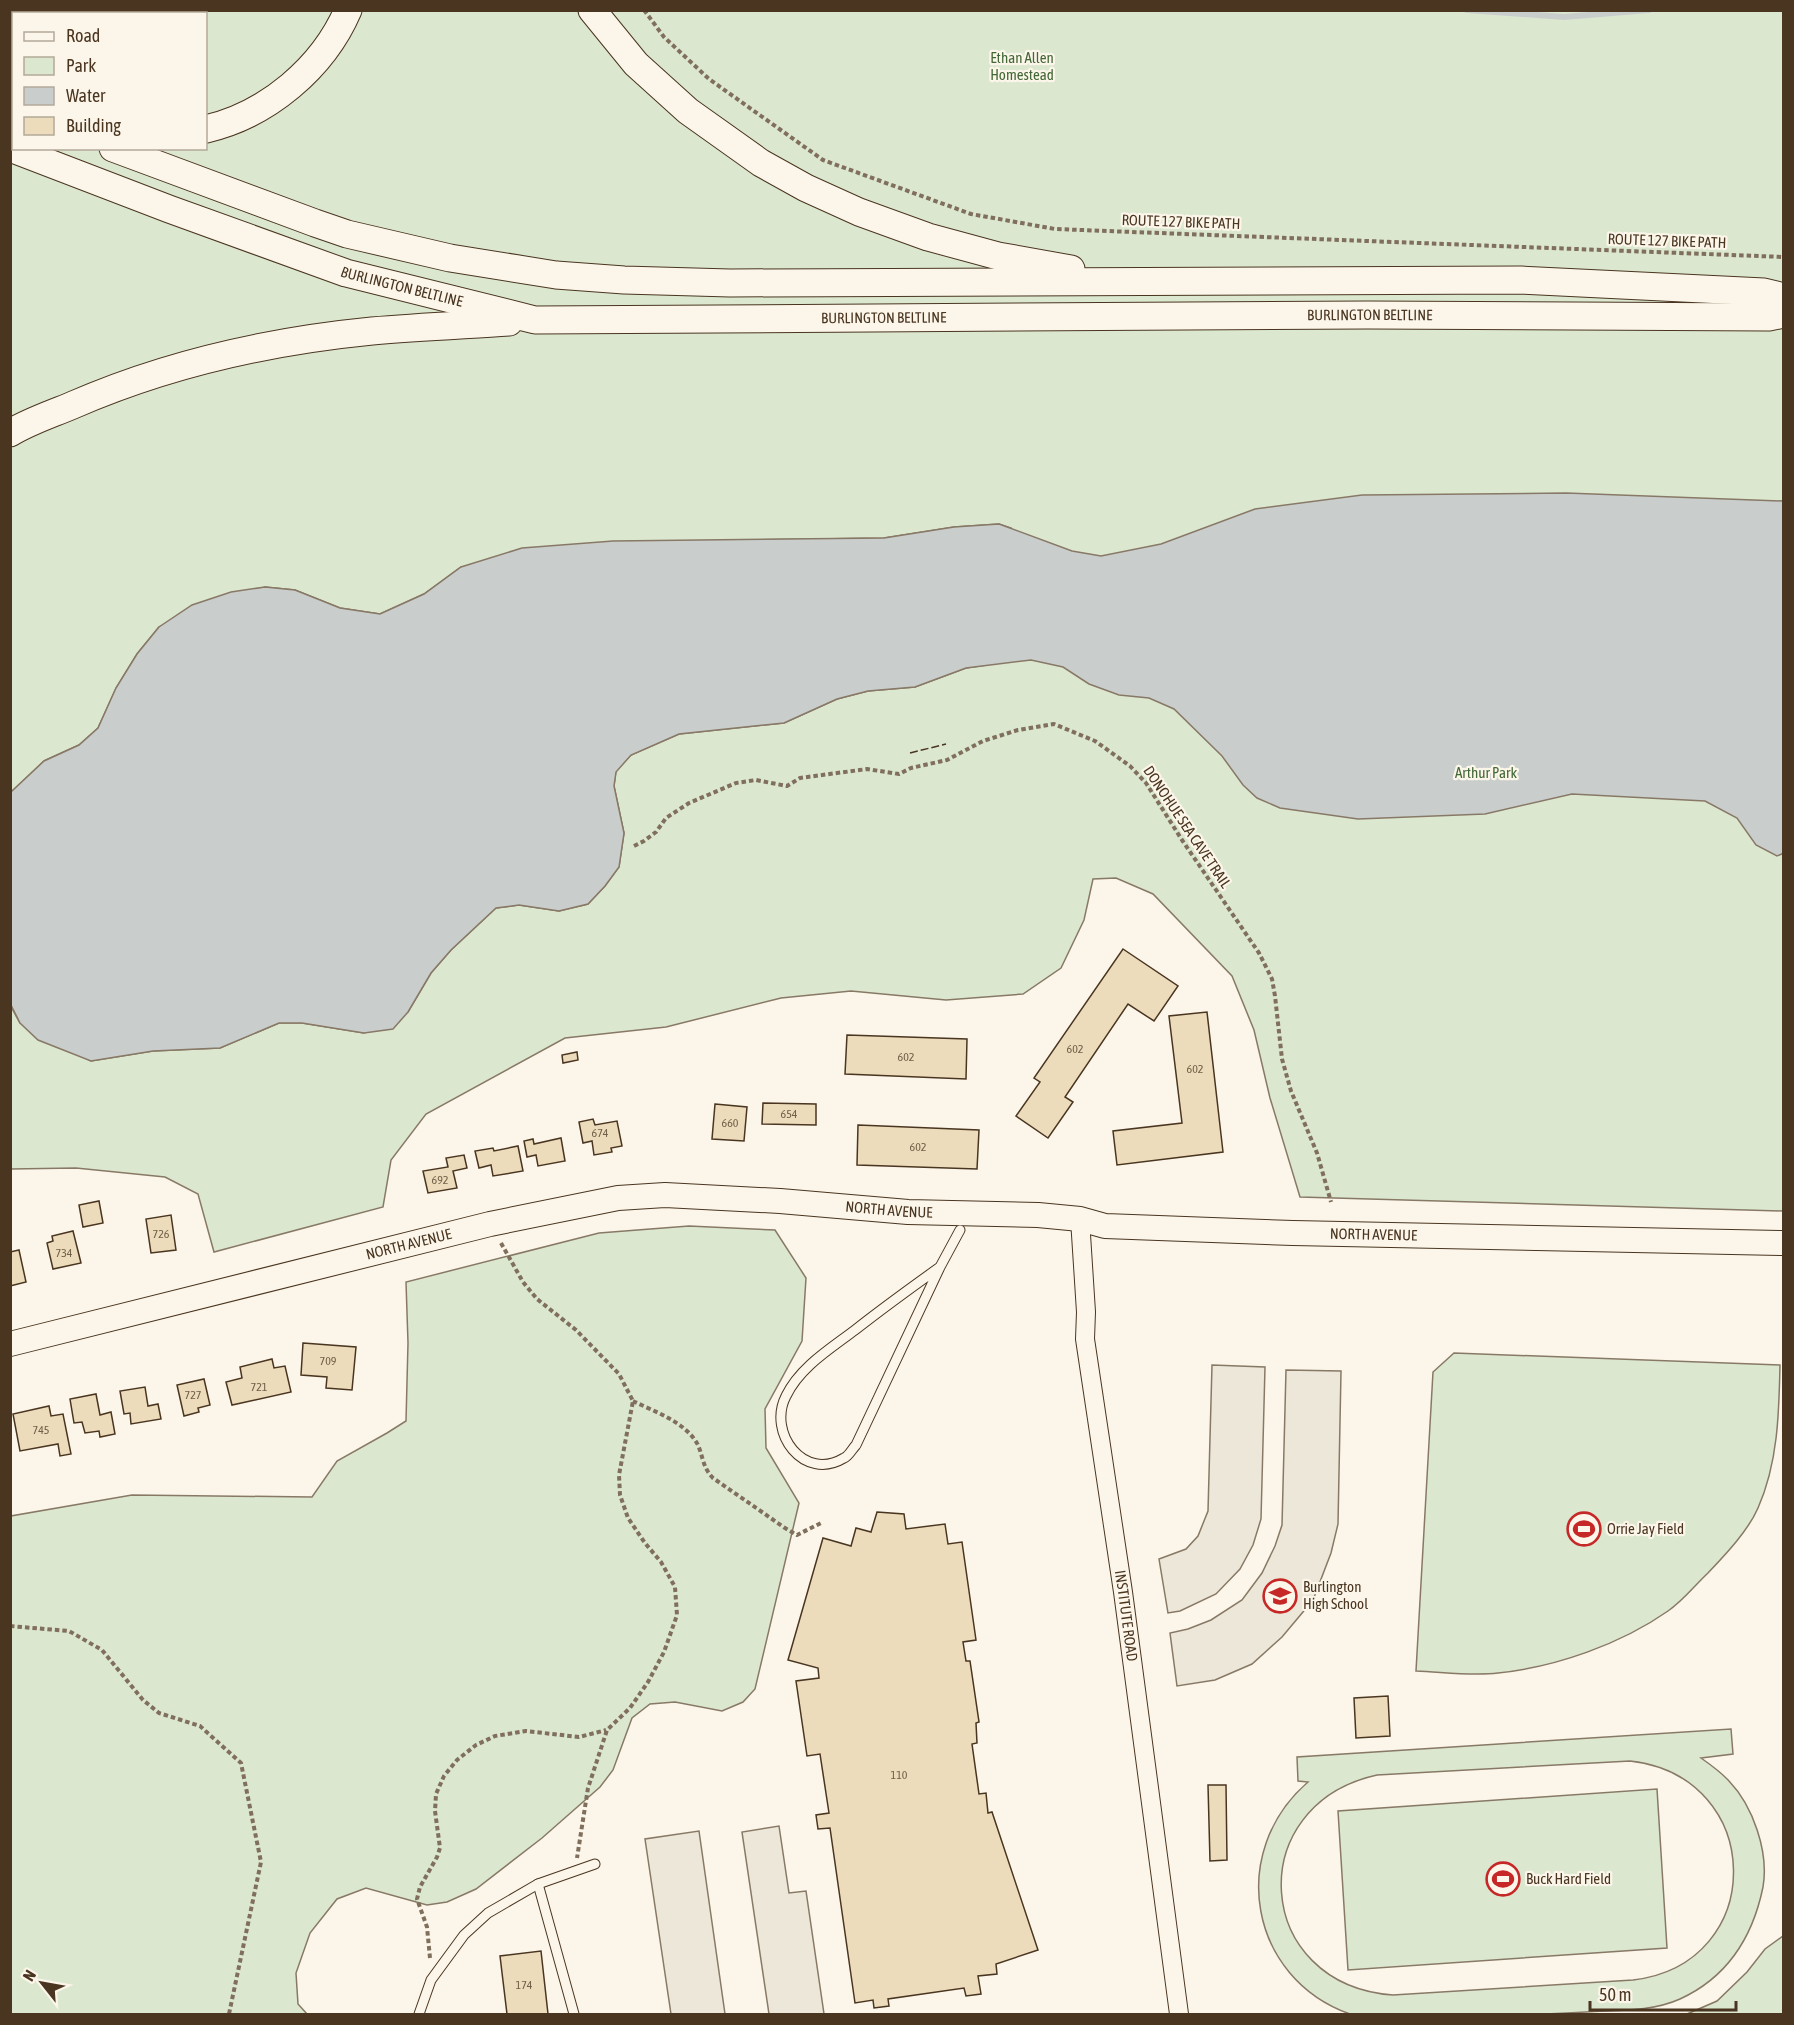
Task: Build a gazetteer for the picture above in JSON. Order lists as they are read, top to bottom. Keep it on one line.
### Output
{"streets":{"main road":["BURLINGTON BELTLINE","NORTH AVENUE"],"street":["INSTITUTE ROAD"],"path":["ROUTE 127 BIKE PATH","DONOHUE SEA CAVE TRAIL"]},"crossings":[["NORTH AVENUE","INSTITUTE ROAD"]],"parks":["Ethan Allen Homestead","Arthur Park"],"places":{"sports":["Orrie Jay Field","Buck Hard Field"],"school or university":["Burlington High School"]},"house_numbers":["602","602","602","654","660","674","602","692","726","734","709","721","727","745","110","174"],"legend":["Road","Park","Water","Building"],"scale_bar":"50 m","north":"top left"}
